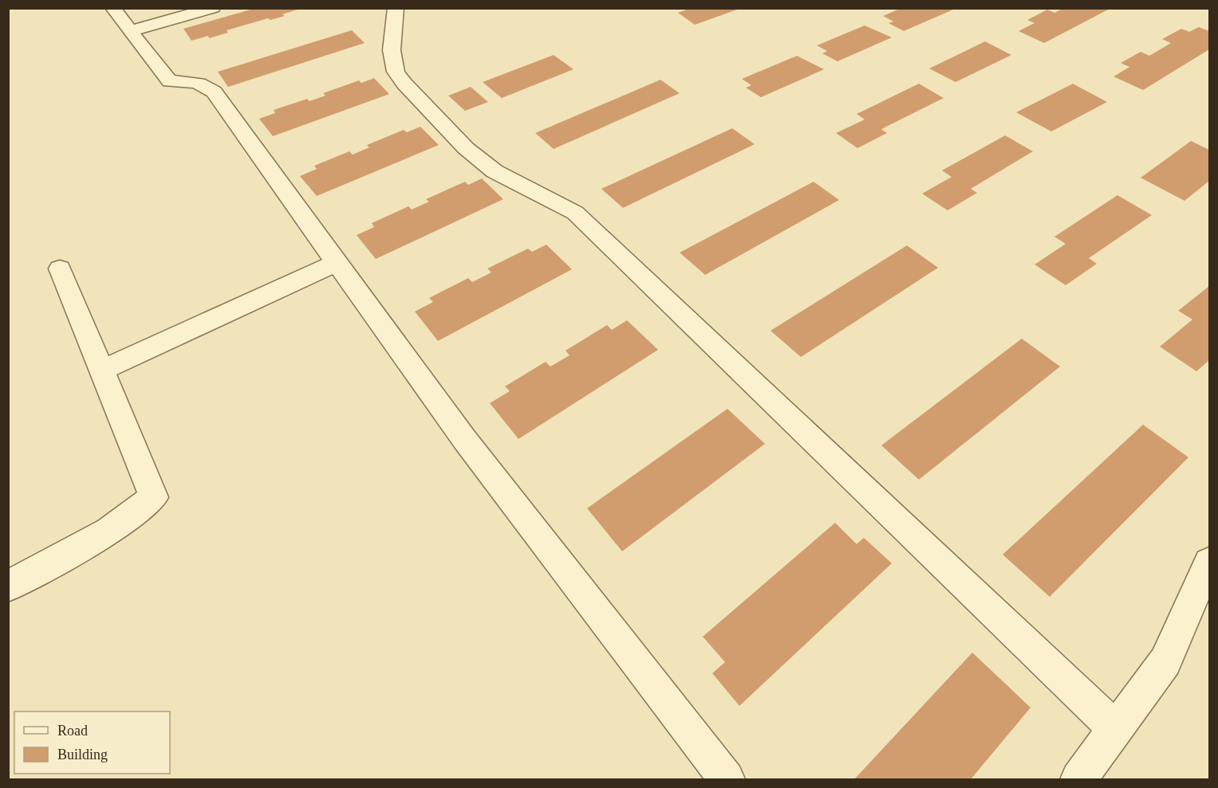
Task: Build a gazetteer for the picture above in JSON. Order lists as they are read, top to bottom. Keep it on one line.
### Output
{"legend":["Road","Building"]}
